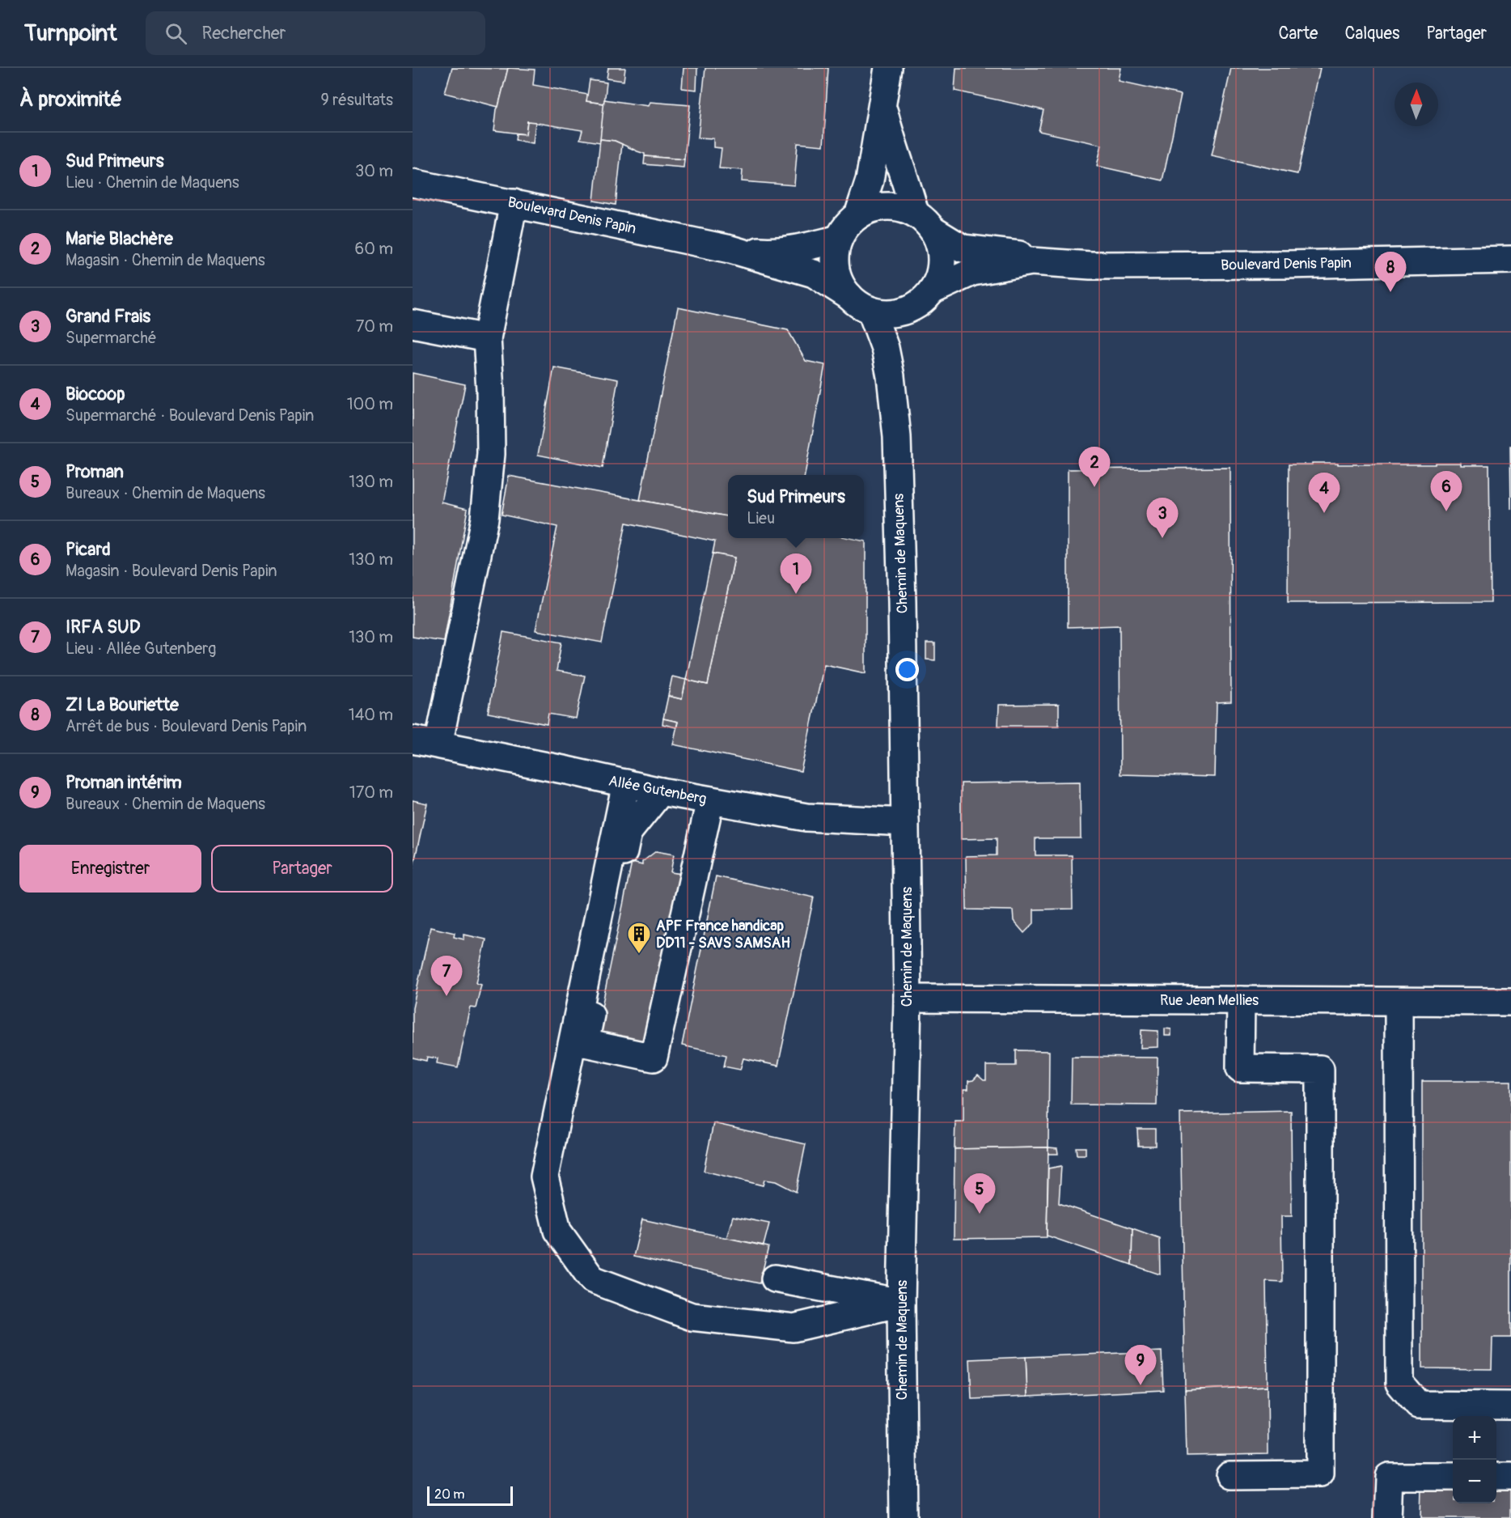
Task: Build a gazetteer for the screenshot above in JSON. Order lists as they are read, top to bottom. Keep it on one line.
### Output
{"streets":{"street":["Boulevard Denis Papin","Chemin de Maquens","Allée Gutenberg","Rue Jean Mellies"]},"crossings":[["Boulevard Denis Papin","Chemin de Maquens"],["Chemin de Maquens","Allée Gutenberg"],["Chemin de Maquens","Rue Jean Mellies"]],"places":{"building":["APF France handicap DD11 - SAVS SAMSAH"]},"scale_bar":"20 m","north":"top","page":{"header":"Turnpoint","search":"Rechercher","nav":["Carte","Calques","Partager"],"heading":["À proximité","9 résultats"],"list":[{"mark":"1","name":"Sud Primeurs","note":"Lieu · Chemin de Maquens","value":"30 m"},{"mark":"2","name":"Marie Blachère","note":"Magasin · Chemin de Maquens","value":"60 m"},{"mark":"3","name":"Grand Frais","note":"Supermarché","value":"70 m"},{"mark":"4","name":"Biocoop","note":"Supermarché · Boulevard Denis Papin","value":"100 m"},{"mark":"5","name":"Proman","note":"Bureaux · Chemin de Maquens","value":"130 m"},{"mark":"6","name":"Picard","note":"Magasin · Boulevard Denis Papin","value":"130 m"},{"mark":"7","name":"IRFA SUD","note":"Lieu · Allée Gutenberg","value":"130 m"},{"mark":"8","name":"ZI La Bouriette","note":"Arrêt de bus · Boulevard Denis Papin","value":"140 m"},{"mark":"9","name":"Proman intérim","note":"Bureaux · Chemin de Maquens","value":"170 m"}],"pins":["8","2","6","4","3","1","7","5","9"],"popup":["Sud Primeurs","Lieu"],"buttons":["Enregistrer","Partager"],"map_buttons":["+","−"],"scale":"20 m"}}
